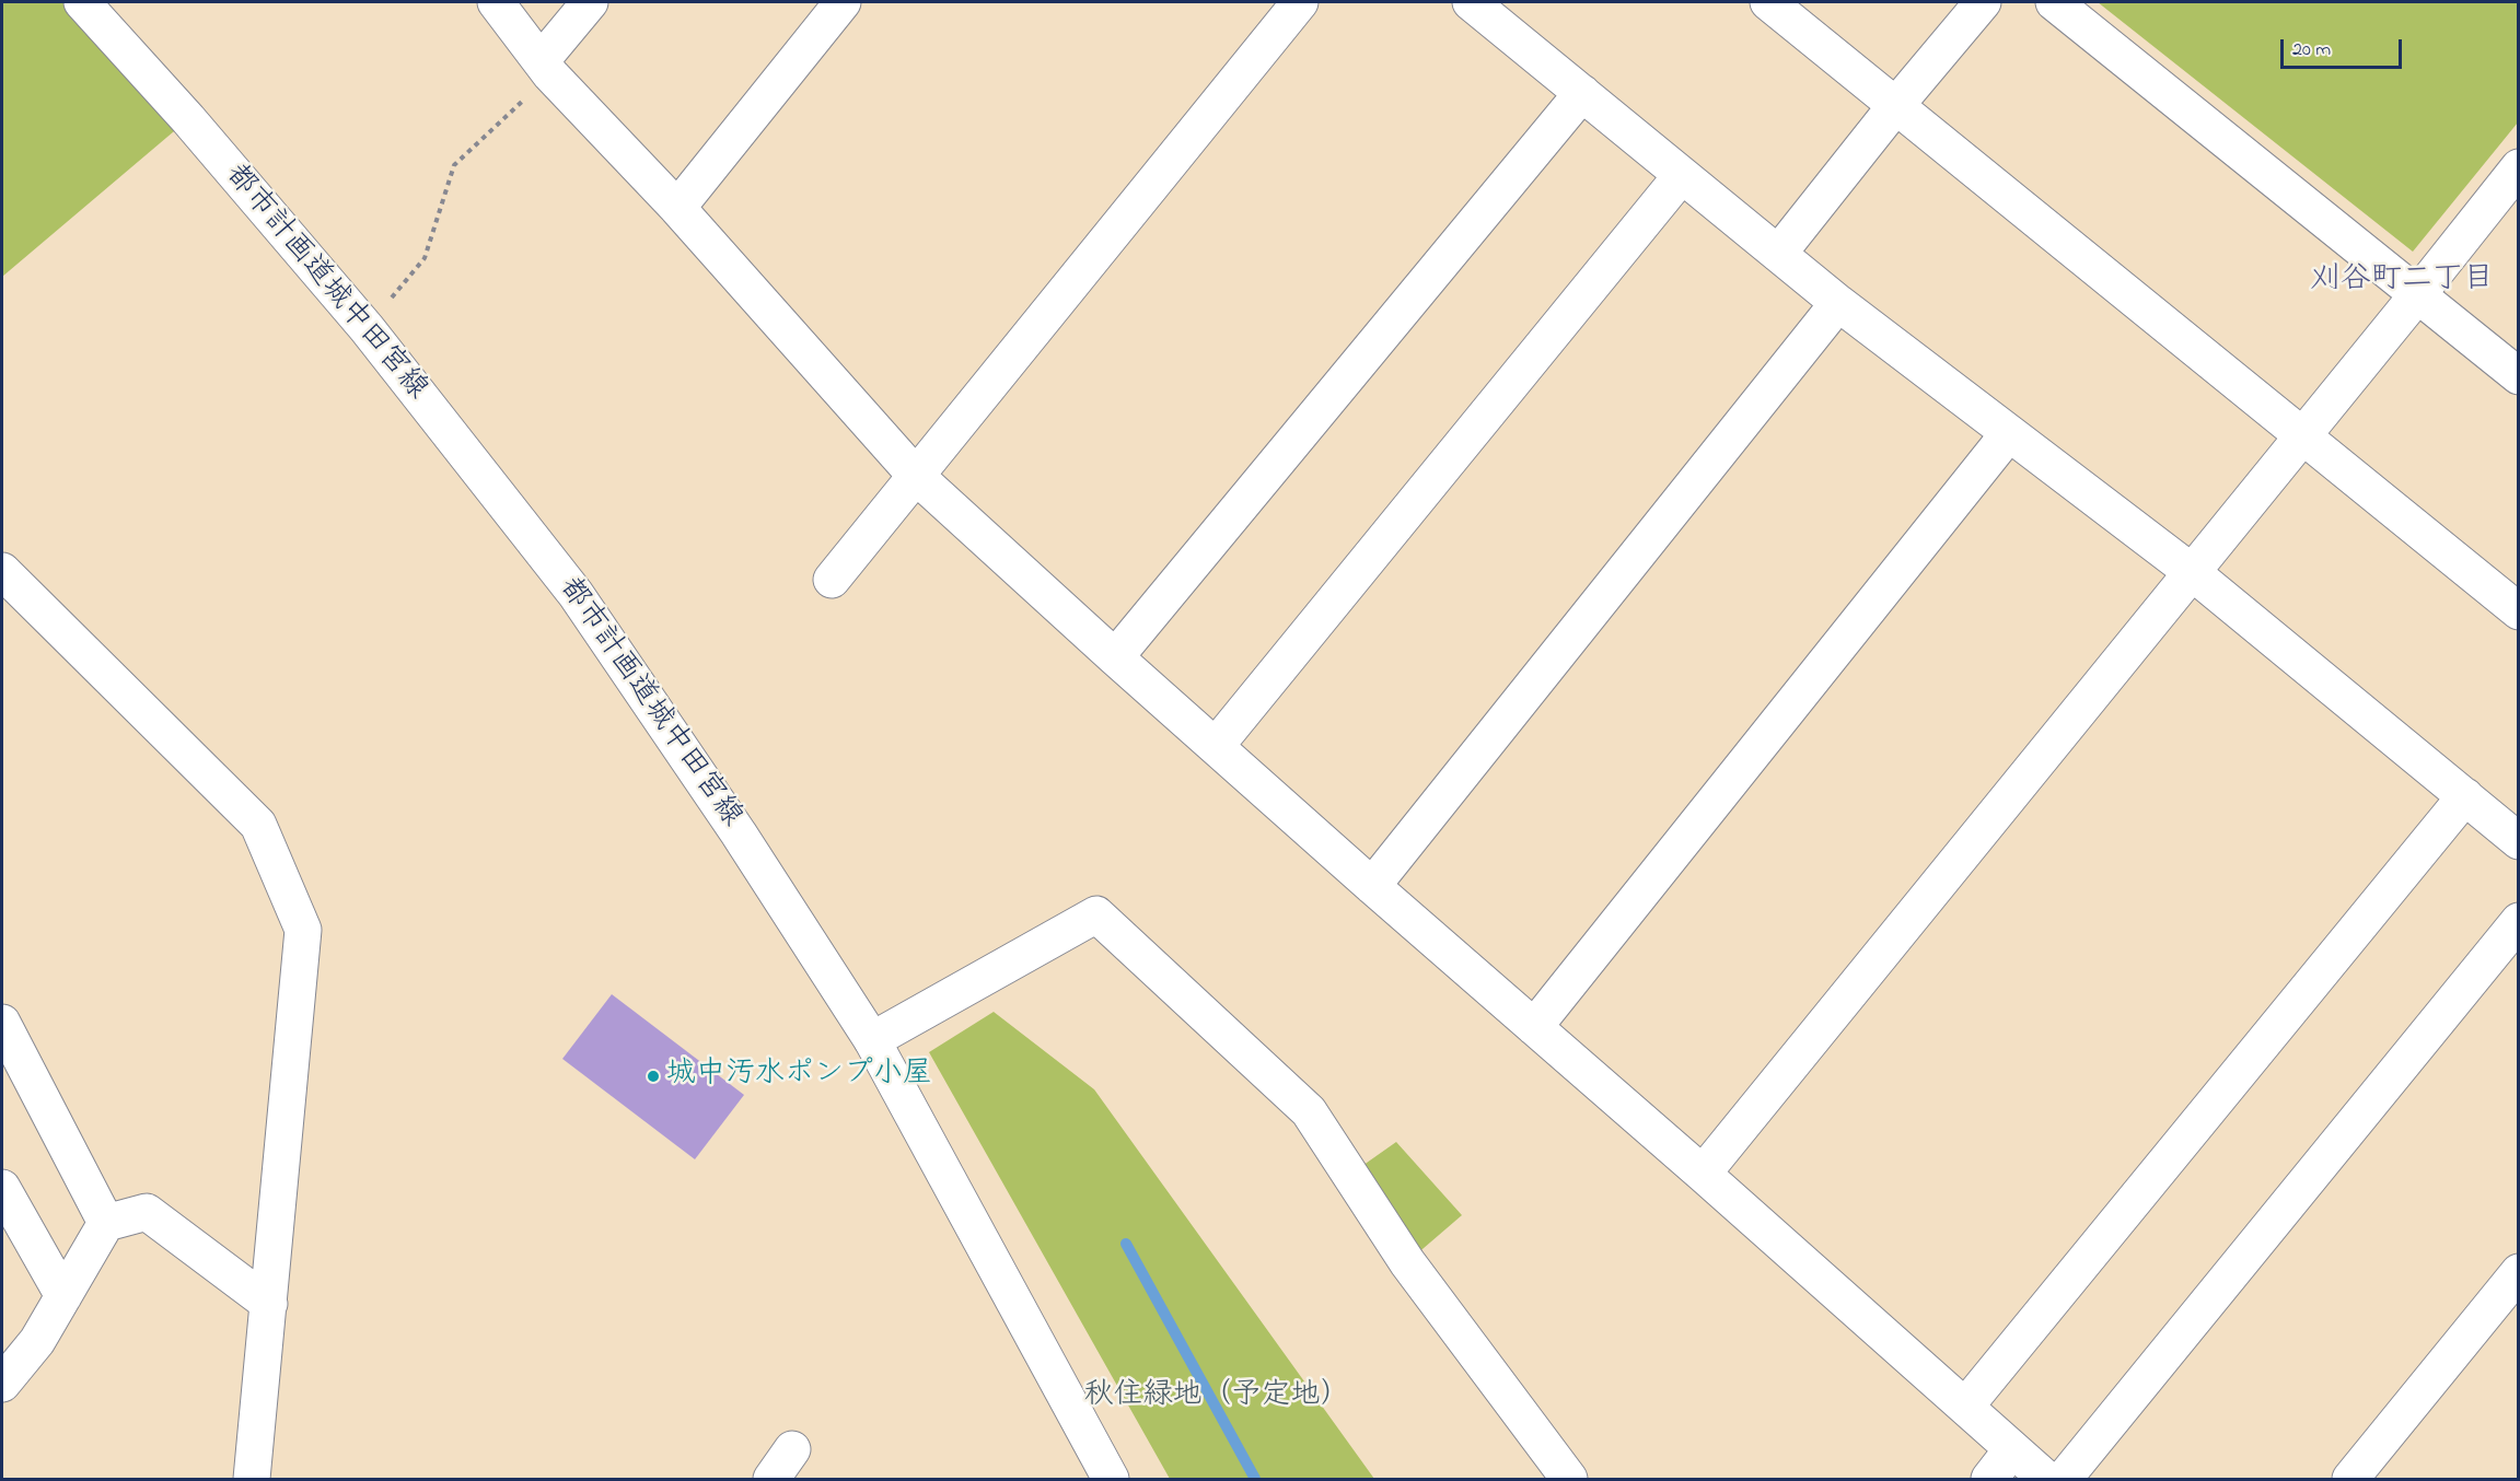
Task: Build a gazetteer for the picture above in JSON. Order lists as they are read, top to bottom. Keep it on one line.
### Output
{"streets":{"street":["都市計画道城中田宮線"]},"districts":["刈谷町二丁目"],"parks":["秋住緑地（予定地）"],"places":["城中汚水ポンプ小屋"],"scale_bar":"20 m"}
